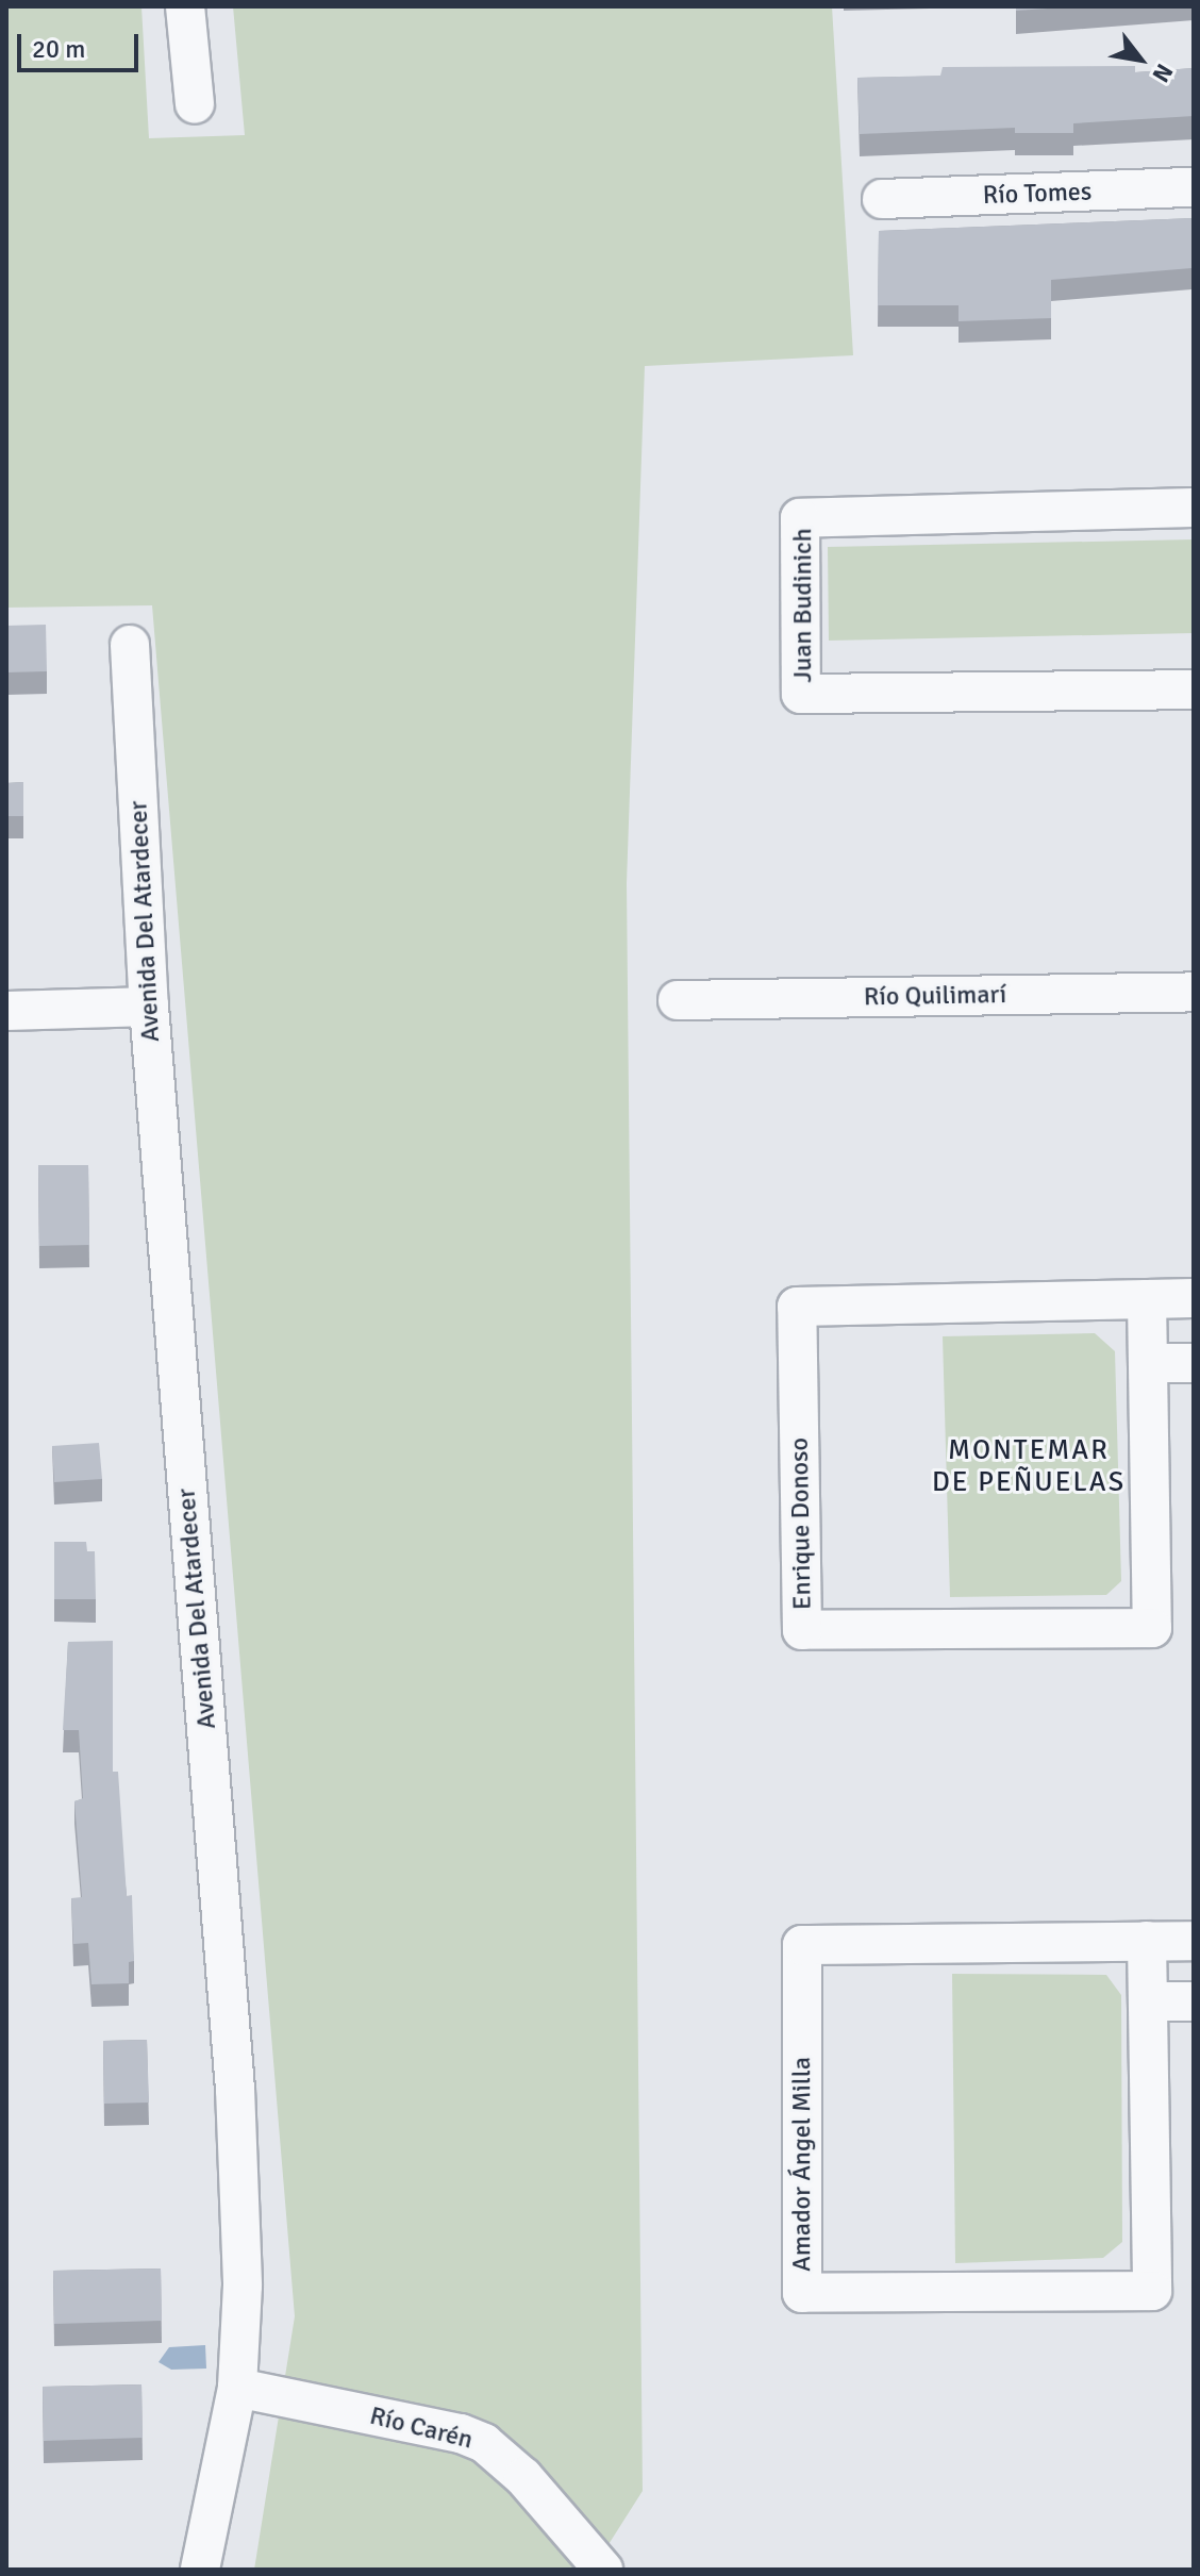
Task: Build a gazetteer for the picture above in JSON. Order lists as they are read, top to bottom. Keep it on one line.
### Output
{"streets":{"street":["Río Tomes","Juan Budinich","Avenida Del Atardecer","Río Quilimarí","Enrique Donoso","Amador Ángel Milla","Río Carén"]},"crossings":[["Avenida Del Atardecer","Río Carén"]],"districts":["MONTEMAR DE PEÑUELAS"],"scale_bar":"20 m","north":"bottom right"}
